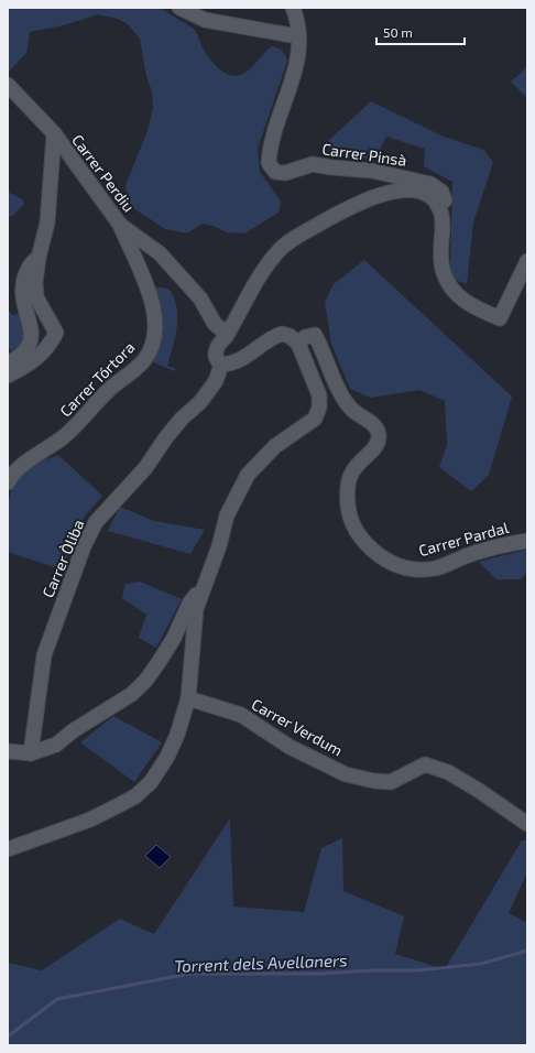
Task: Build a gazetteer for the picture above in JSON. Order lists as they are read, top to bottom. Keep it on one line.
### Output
{"streets":{"street":["Carrer Pinsà","Carrer Perdiu","Carrer Tórtora","Carrer Pardal","Carrer Òliba","Carrer Verdum"]},"crossings":[["Carrer Perdiu","Carrer Tórtora"]],"water":["Torrent dels Avellaners"],"scale_bar":"50 m"}
